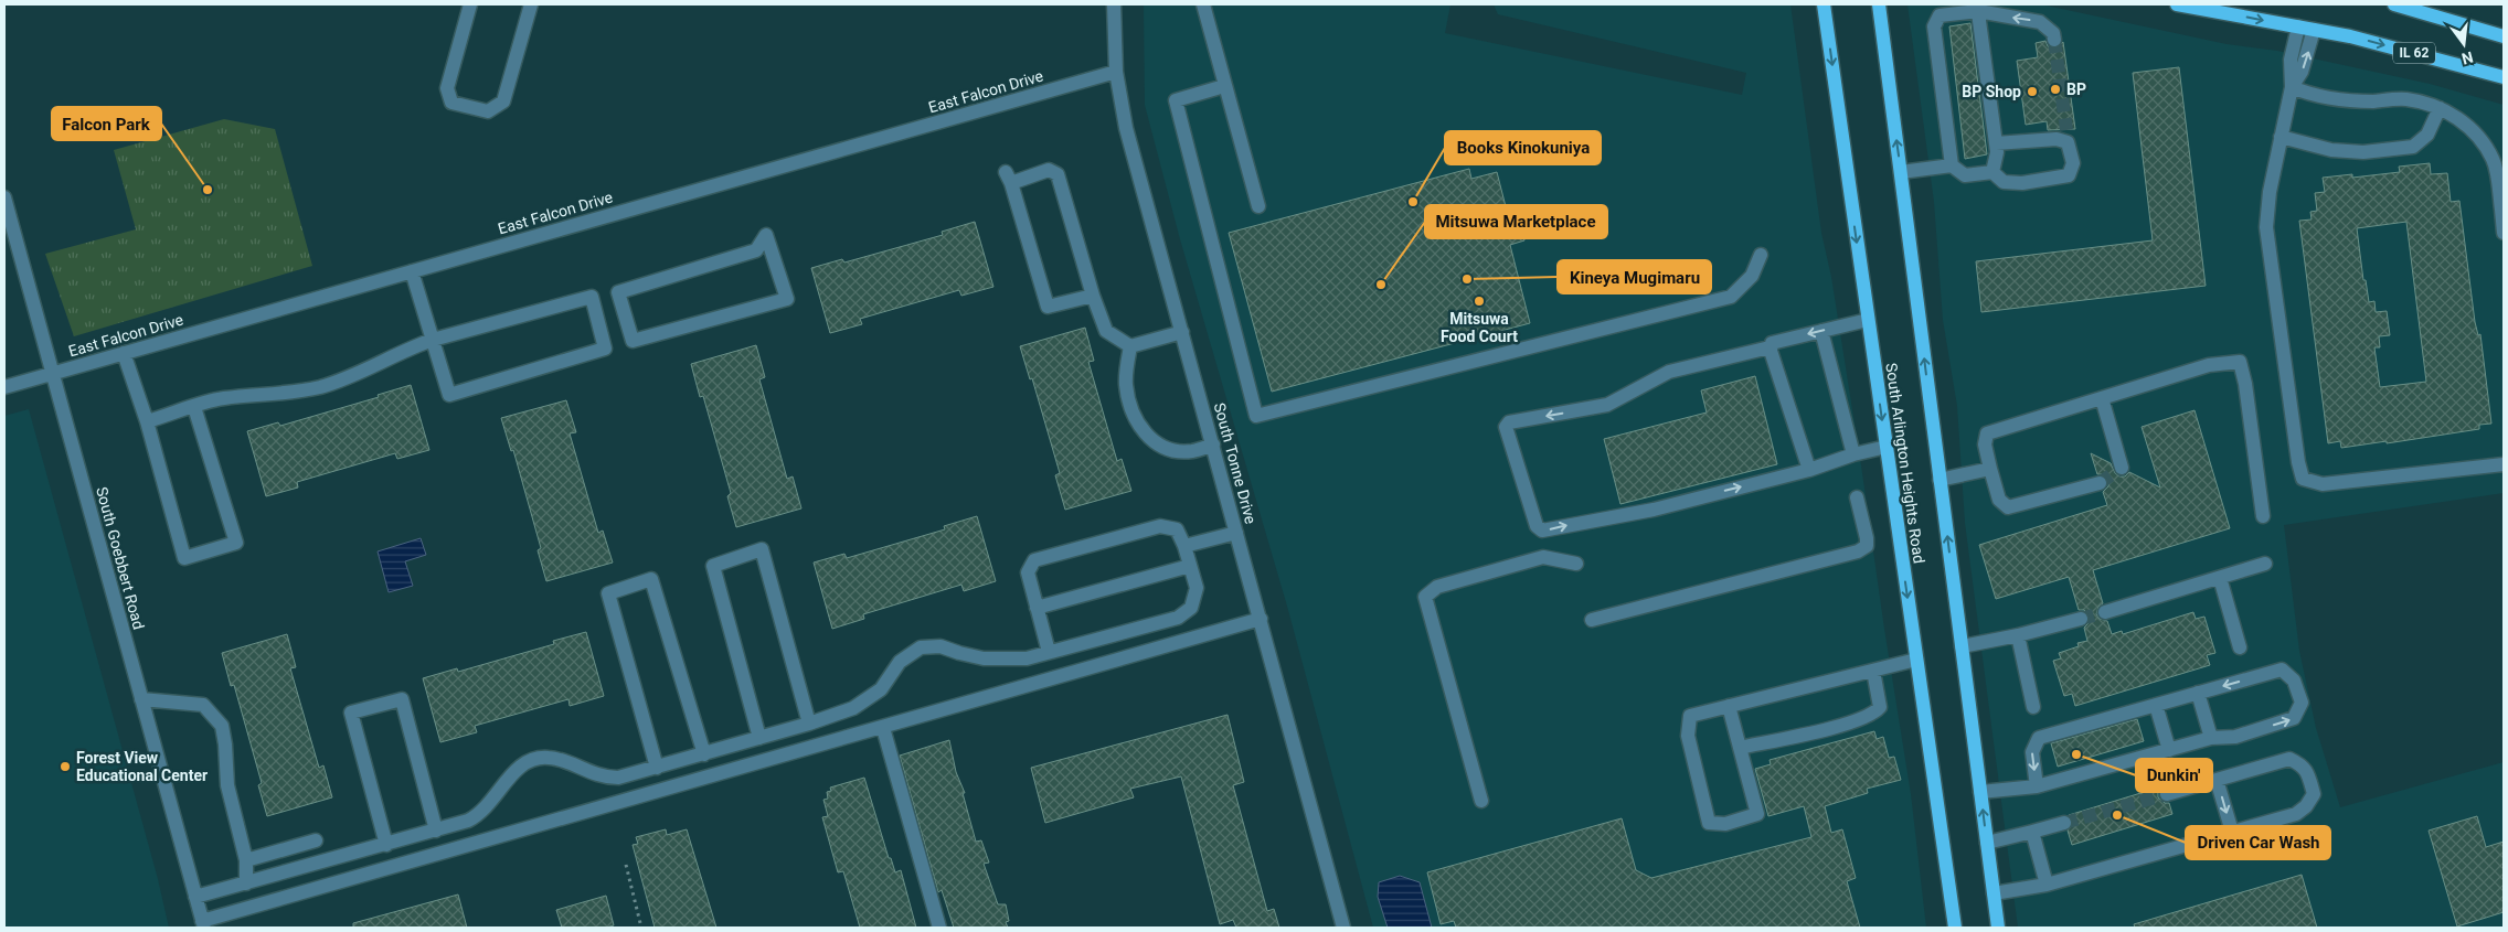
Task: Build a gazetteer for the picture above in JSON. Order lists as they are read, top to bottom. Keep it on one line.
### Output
{"streets":{"main road":["IL 62","South Arlington Heights Road"],"street":["East Falcon Drive","South Tonne Drive","South Goebbert Road"]},"crossings":[["East Falcon Drive","South Tonne Drive"],["East Falcon Drive","South Goebbert Road"]],"places":["BP","BP Shop","Falcon Park","Books Kinokuniya","Kineya Mugimaru","Mitsuwa Marketplace","Mitsuwa Food Court","Dunkin'","Forest View Educational Center","Driven Car Wash"],"north":"bottom"}
